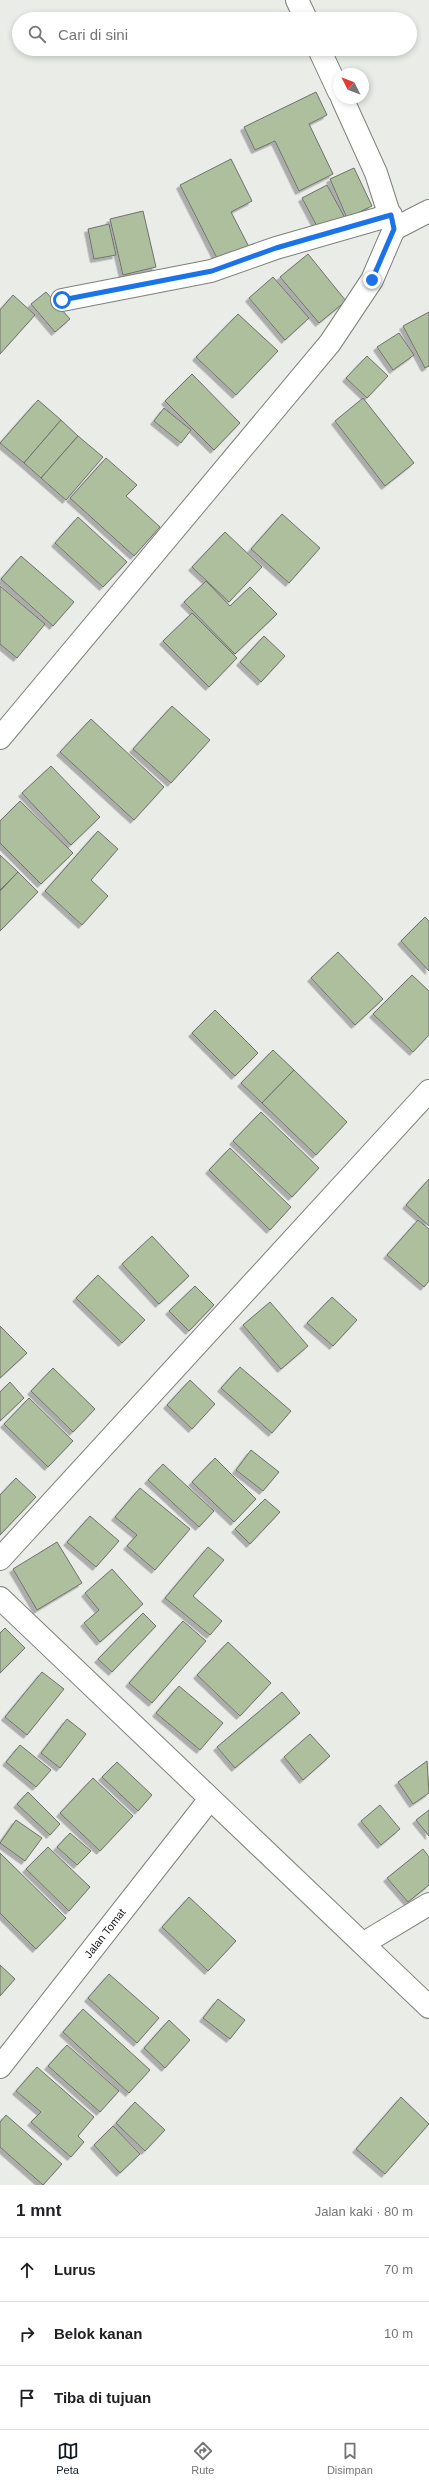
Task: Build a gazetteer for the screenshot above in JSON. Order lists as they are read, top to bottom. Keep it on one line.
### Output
{"streets":{"street":["Jalan Tomat"]},"north":"top left","page":{"search":"Cari di sini","heading":["1 mnt","Jalan kaki · 80 m"],"list":[["Lurus","70 m"],["Belok kanan","10 m"],"Tiba di tujuan"],"nav":["Peta","Rute","Disimpan"]}}
